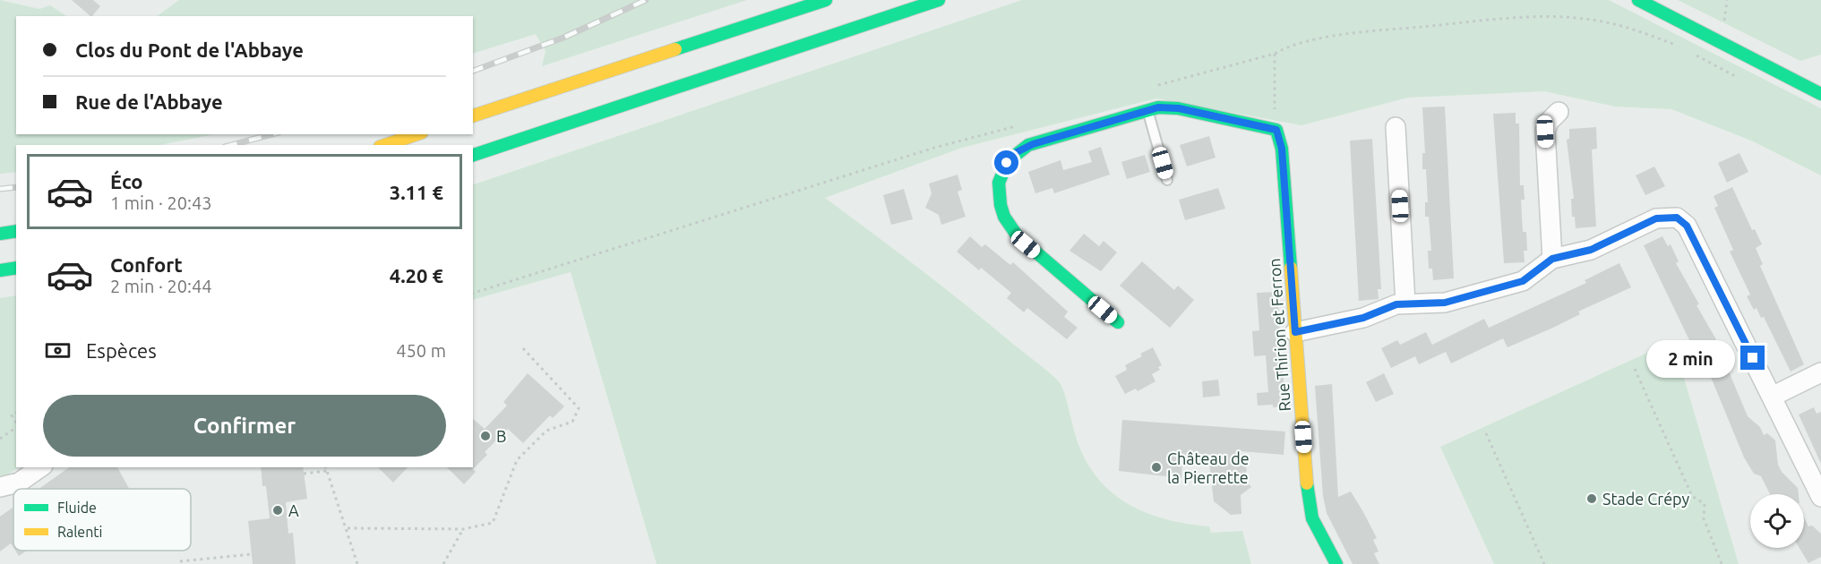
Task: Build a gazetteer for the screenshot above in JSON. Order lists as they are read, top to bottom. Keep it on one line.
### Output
{"streets":{"main road":["Rue Thirion et Ferron"]},"places":["B","Château de la Pierrette","Stade Crépy","A"],"legend":["Fluide","Ralenti"],"page":{"banner":["Clos du Pont de l'Abbaye","Rue de l'Abbaye"],"list":[{"name":"Éco","note":"1 min · 20:43","value":"3.11 €"},{"name":"Confort","note":"2 min · 20:44","value":"4.20 €"}],"pay":["Espèces","450 m"],"bubble":"2 min","buttons":"Confirmer"}}
